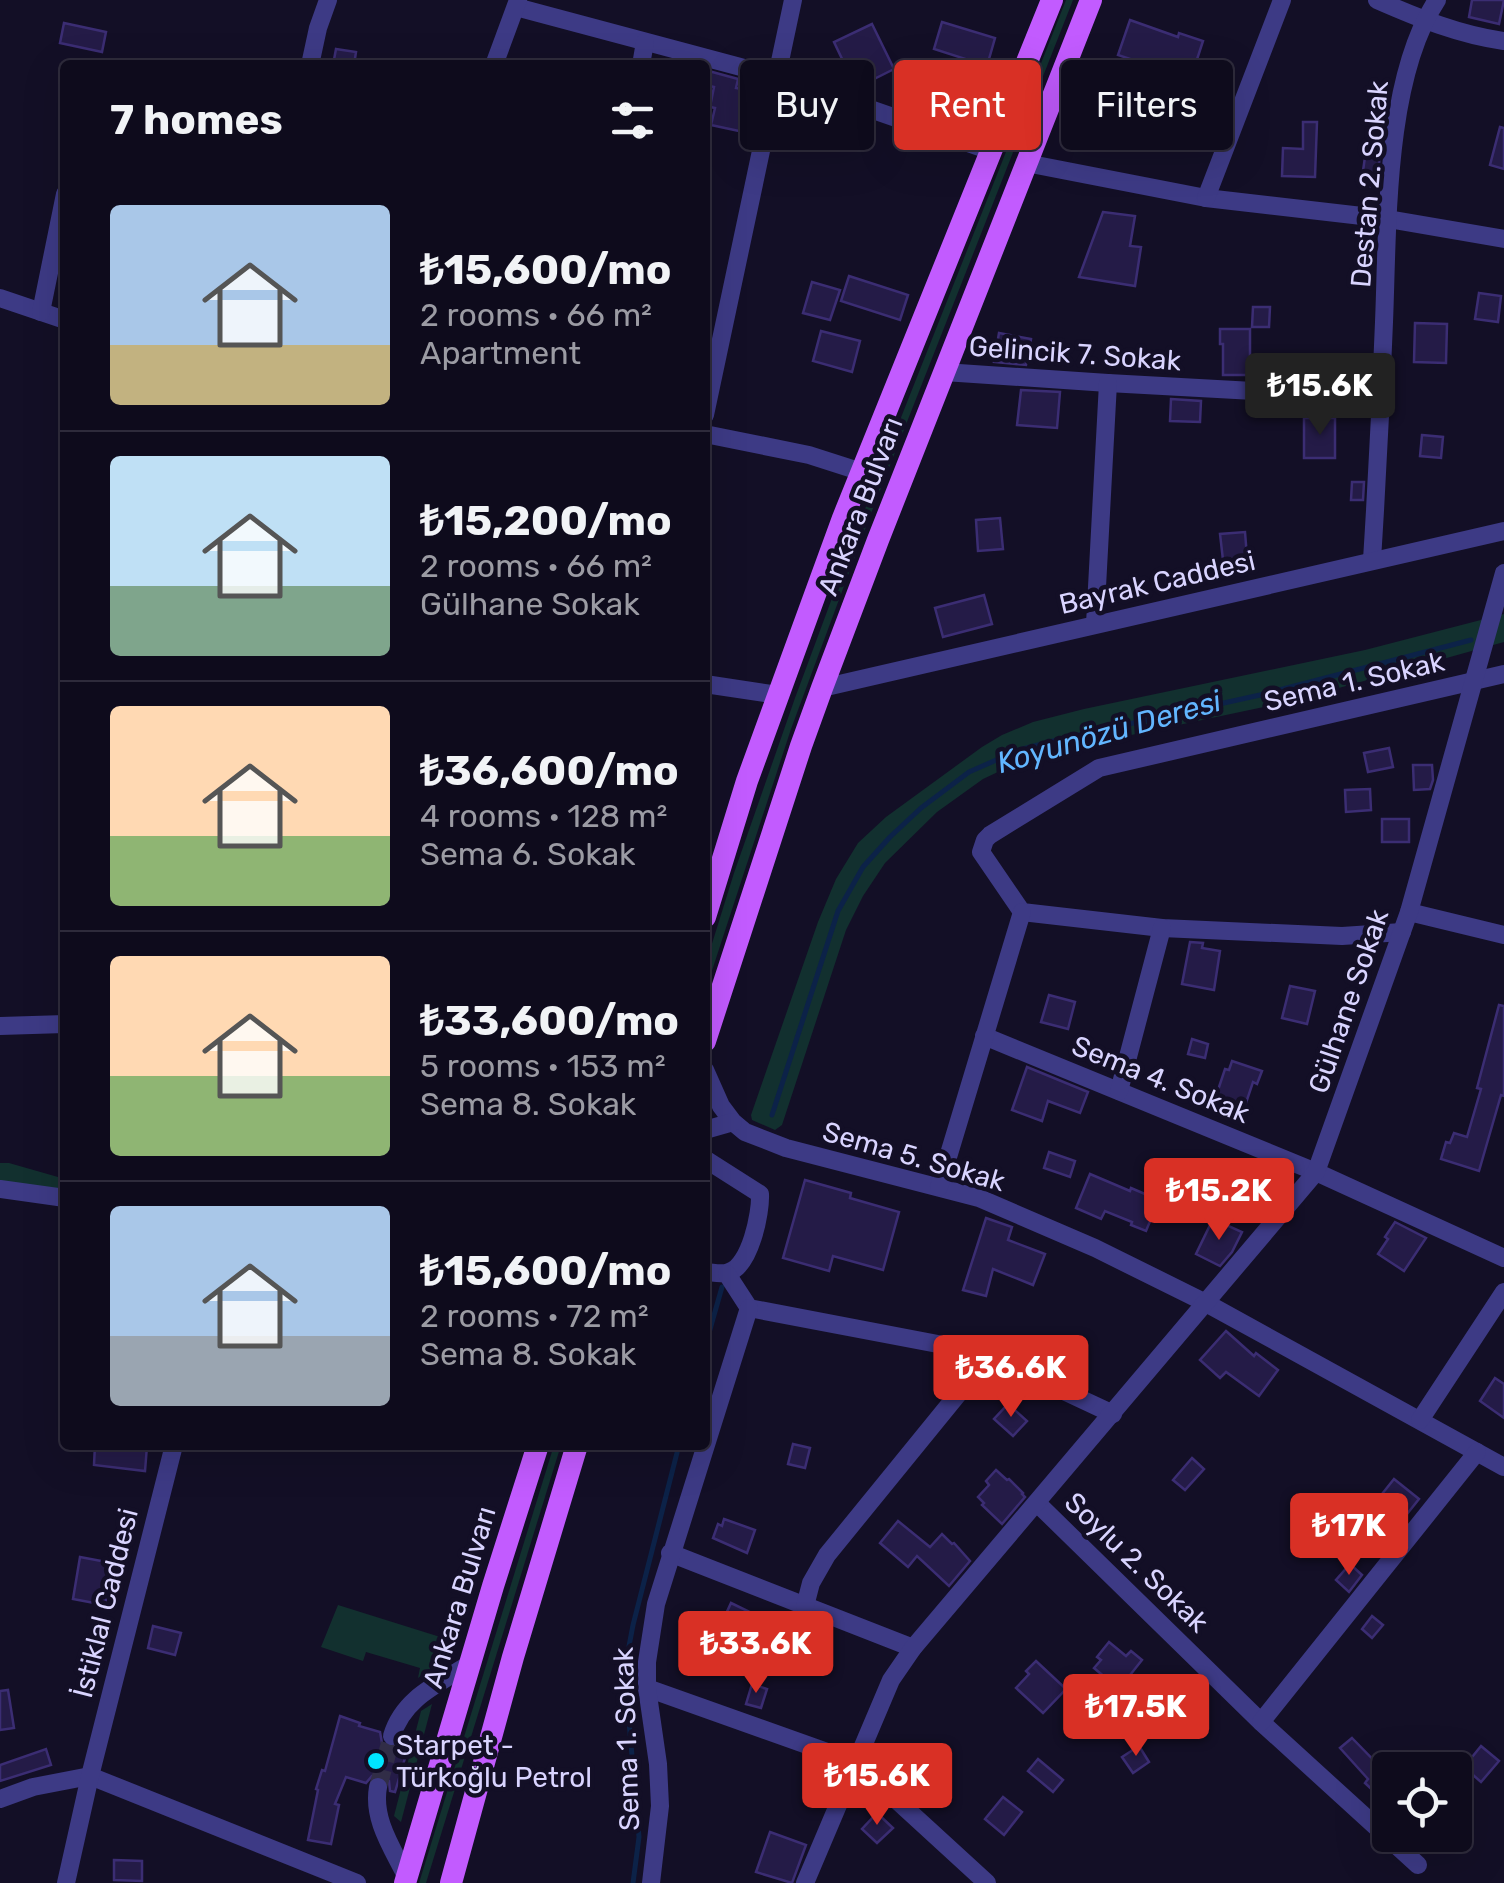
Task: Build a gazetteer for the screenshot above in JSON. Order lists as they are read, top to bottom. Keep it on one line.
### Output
{"streets":{"main road":["Ankara Bulvarı"],"street":["Destan 2. Sokak","Gelincik 7. Sokak","Bayrak Caddesi","Sema 1. Sokak","Gülhane Sokak","Sema 4. Sokak","Sema 5. Sokak","Soylu 2. Sokak","İstiklal Caddesi"]},"crossings":[["Destan 2. Sokak","Gelincik 7. Sokak"],["Destan 2. Sokak","Bayrak Caddesi"],["Gelincik 7. Sokak","Ankara Bulvarı"],["Ankara Bulvarı","Bayrak Caddesi"],["Sema 1. Sokak","Gülhane Sokak"],["Gülhane Sokak","Sema 4. Sokak"],["Gülhane Sokak","Sema 5. Sokak"],["Gülhane Sokak","Soylu 2. Sokak"]],"water":["Koyunözü Deresi"],"places":["Starpet - Türkoğlu Petrol"],"page":{"chip":["Buy","Rent","Filters"],"heading":"7 homes","list":[{"name":"₺15,600/mo","note":"2 rooms · 66 m² · Apartment"},{"name":"₺15,200/mo","note":"2 rooms · 66 m² · Gülhane Sokak"},{"name":"₺36,600/mo","note":"4 rooms · 128 m² · Sema 6. Sokak"},{"name":"₺33,600/mo","note":"5 rooms · 153 m² · Sema 8. Sokak"},{"name":"₺15,600/mo","note":"2 rooms · 72 m² · Sema 8. Sokak"}],"price":["₺15.6K","₺15.2K","₺36.6K","₺17K","₺33.6K","₺17.5K","₺15.6K"]}}
